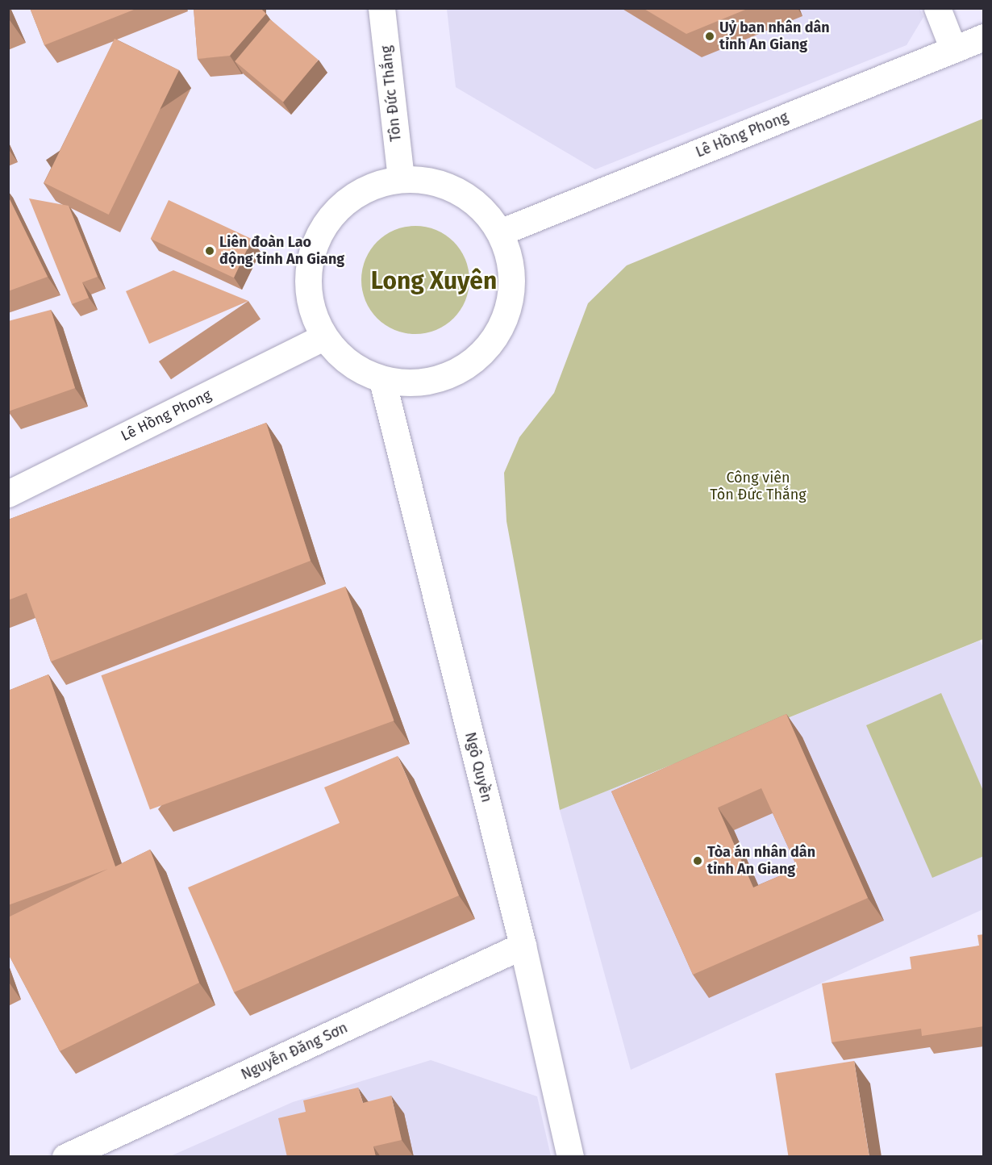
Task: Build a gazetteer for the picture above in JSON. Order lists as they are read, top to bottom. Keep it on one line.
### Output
{"streets":{"street":["Tôn Đức Thắng","Lê Hồng Phong","Ngô Quyền","Nguyễn Đăng Sơn"]},"crossings":[["Ngô Quyền","Nguyễn Đăng Sơn"]],"districts":["Long Xuyên"],"parks":["Công viên Tôn Đức Thắng"],"places":["Uỷ ban nhân dân tỉnh An Giang","Liên đoàn Lao động tỉnh An Giang","Tòa án nhân dân tỉnh An Giang"]}
